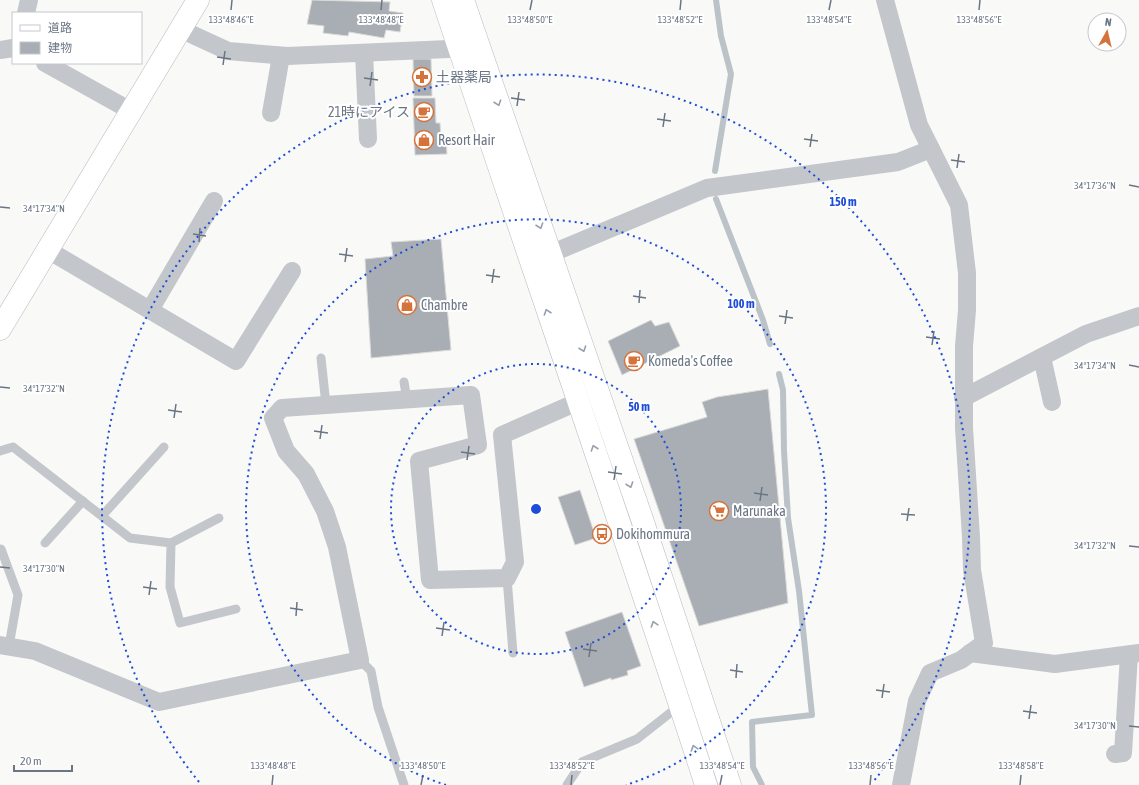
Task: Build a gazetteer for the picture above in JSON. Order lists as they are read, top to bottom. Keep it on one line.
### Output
{"places":{"pharmacy":["土器薬局"],"cafe":["21時にアイス","Komeda's Coffee"],"shop":["Resort Hair","Chambre"],"supermarket":["Marunaka"],"bus stop":["Dokihommura"]},"legend":["道路","建物"],"scale_bar":"20 m","north":"top","coordinates":["133°48'46\"E","133°48'48\"E","133°48'50\"E","133°48'52\"E","133°48'54\"E","133°48'56\"E","34°17'36\"N","34°17'34\"N","34°17'32\"N","34°17'30\"N","133°48'58\"E"],"rings":["150 m","100 m","50 m"]}
